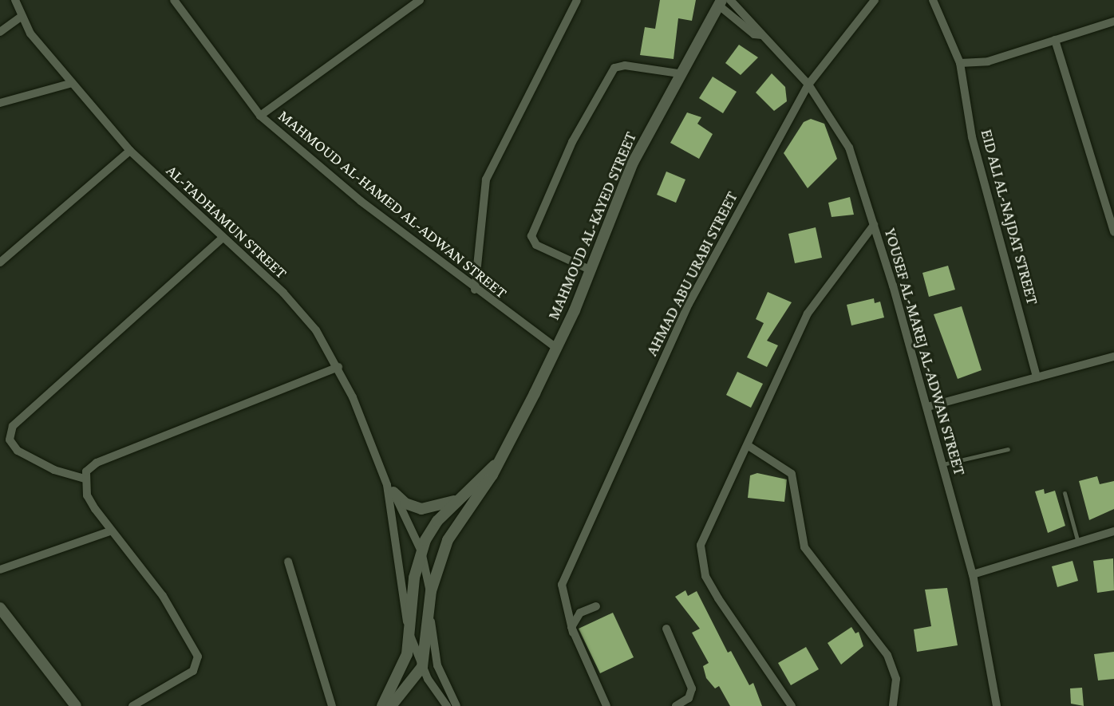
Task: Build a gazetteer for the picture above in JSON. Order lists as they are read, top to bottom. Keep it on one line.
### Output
{"streets":{"street":["MAHMOUD AL-HAMED AL-ADWAN STREET","EID ALI AL-NAJDAT STREET","AL-TADHAMUN STREET","MAHMOUD AL-KAYED STREET","AHMAD ABU URABI STREET","YOUSEF AL-MAREJ AL-ADWAN STREET"]},"crossings":[["MAHMOUD AL-HAMED AL-ADWAN STREET","MAHMOUD AL-KAYED STREET"],["AL-TADHAMUN STREET","MAHMOUD AL-KAYED STREET"],["MAHMOUD AL-KAYED STREET","YOUSEF AL-MAREJ AL-ADWAN STREET"],["AHMAD ABU URABI STREET","YOUSEF AL-MAREJ AL-ADWAN STREET"]]}
